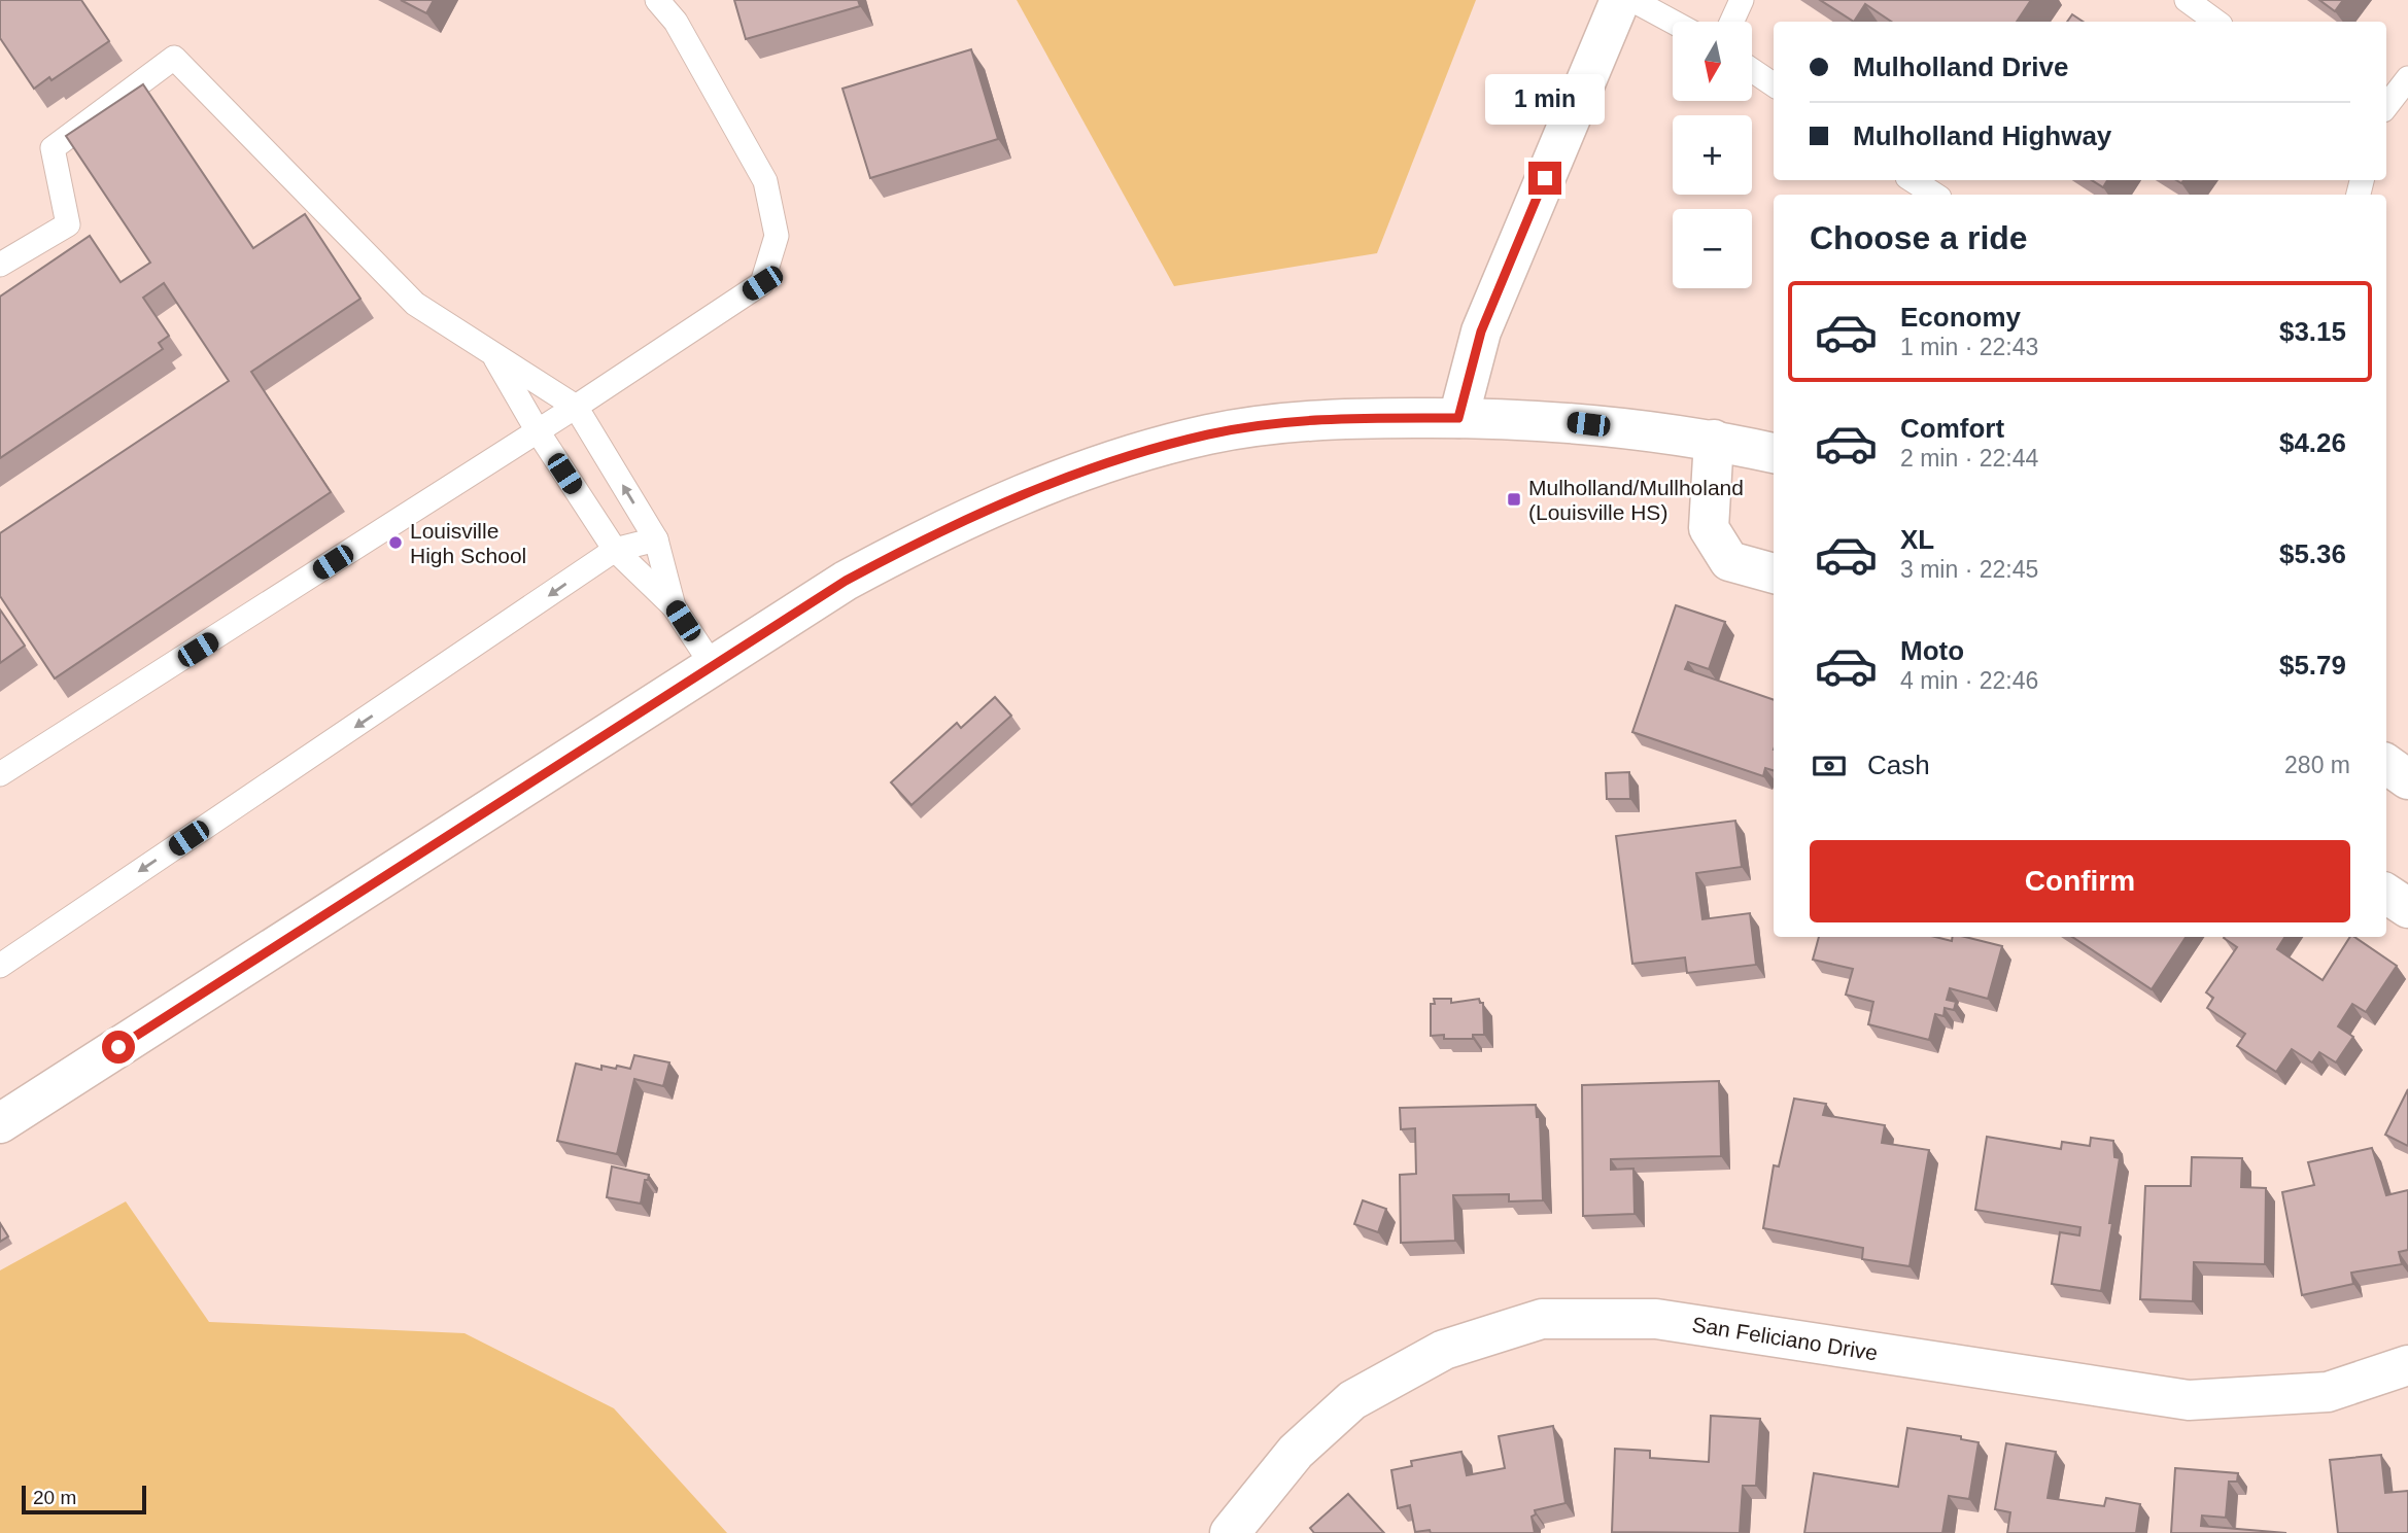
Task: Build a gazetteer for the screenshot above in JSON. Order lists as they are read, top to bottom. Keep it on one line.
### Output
{"streets":{"main road":["San Feliciano Drive"]},"places":{"transit":["Mulholland/Mullholand (Louisville HS)"],"other":["Louisville High School"]},"scale_bar":"20 m","north":"bottom","page":{"map_buttons":["+","−"],"banner":["Mulholland Drive","Mulholland Highway"],"bubble":"1 min","heading":"Choose a ride","list":[{"name":"Economy","note":"1 min · 22:43","value":"$3.15"},{"name":"Comfort","note":"2 min · 22:44","value":"$4.26"},{"name":"XL","note":"3 min · 22:45","value":"$5.36"},{"name":"Moto","note":"4 min · 22:46","value":"$5.79"}],"pay":["Cash","280 m"],"buttons":"Confirm","scale":"20 m"}}
